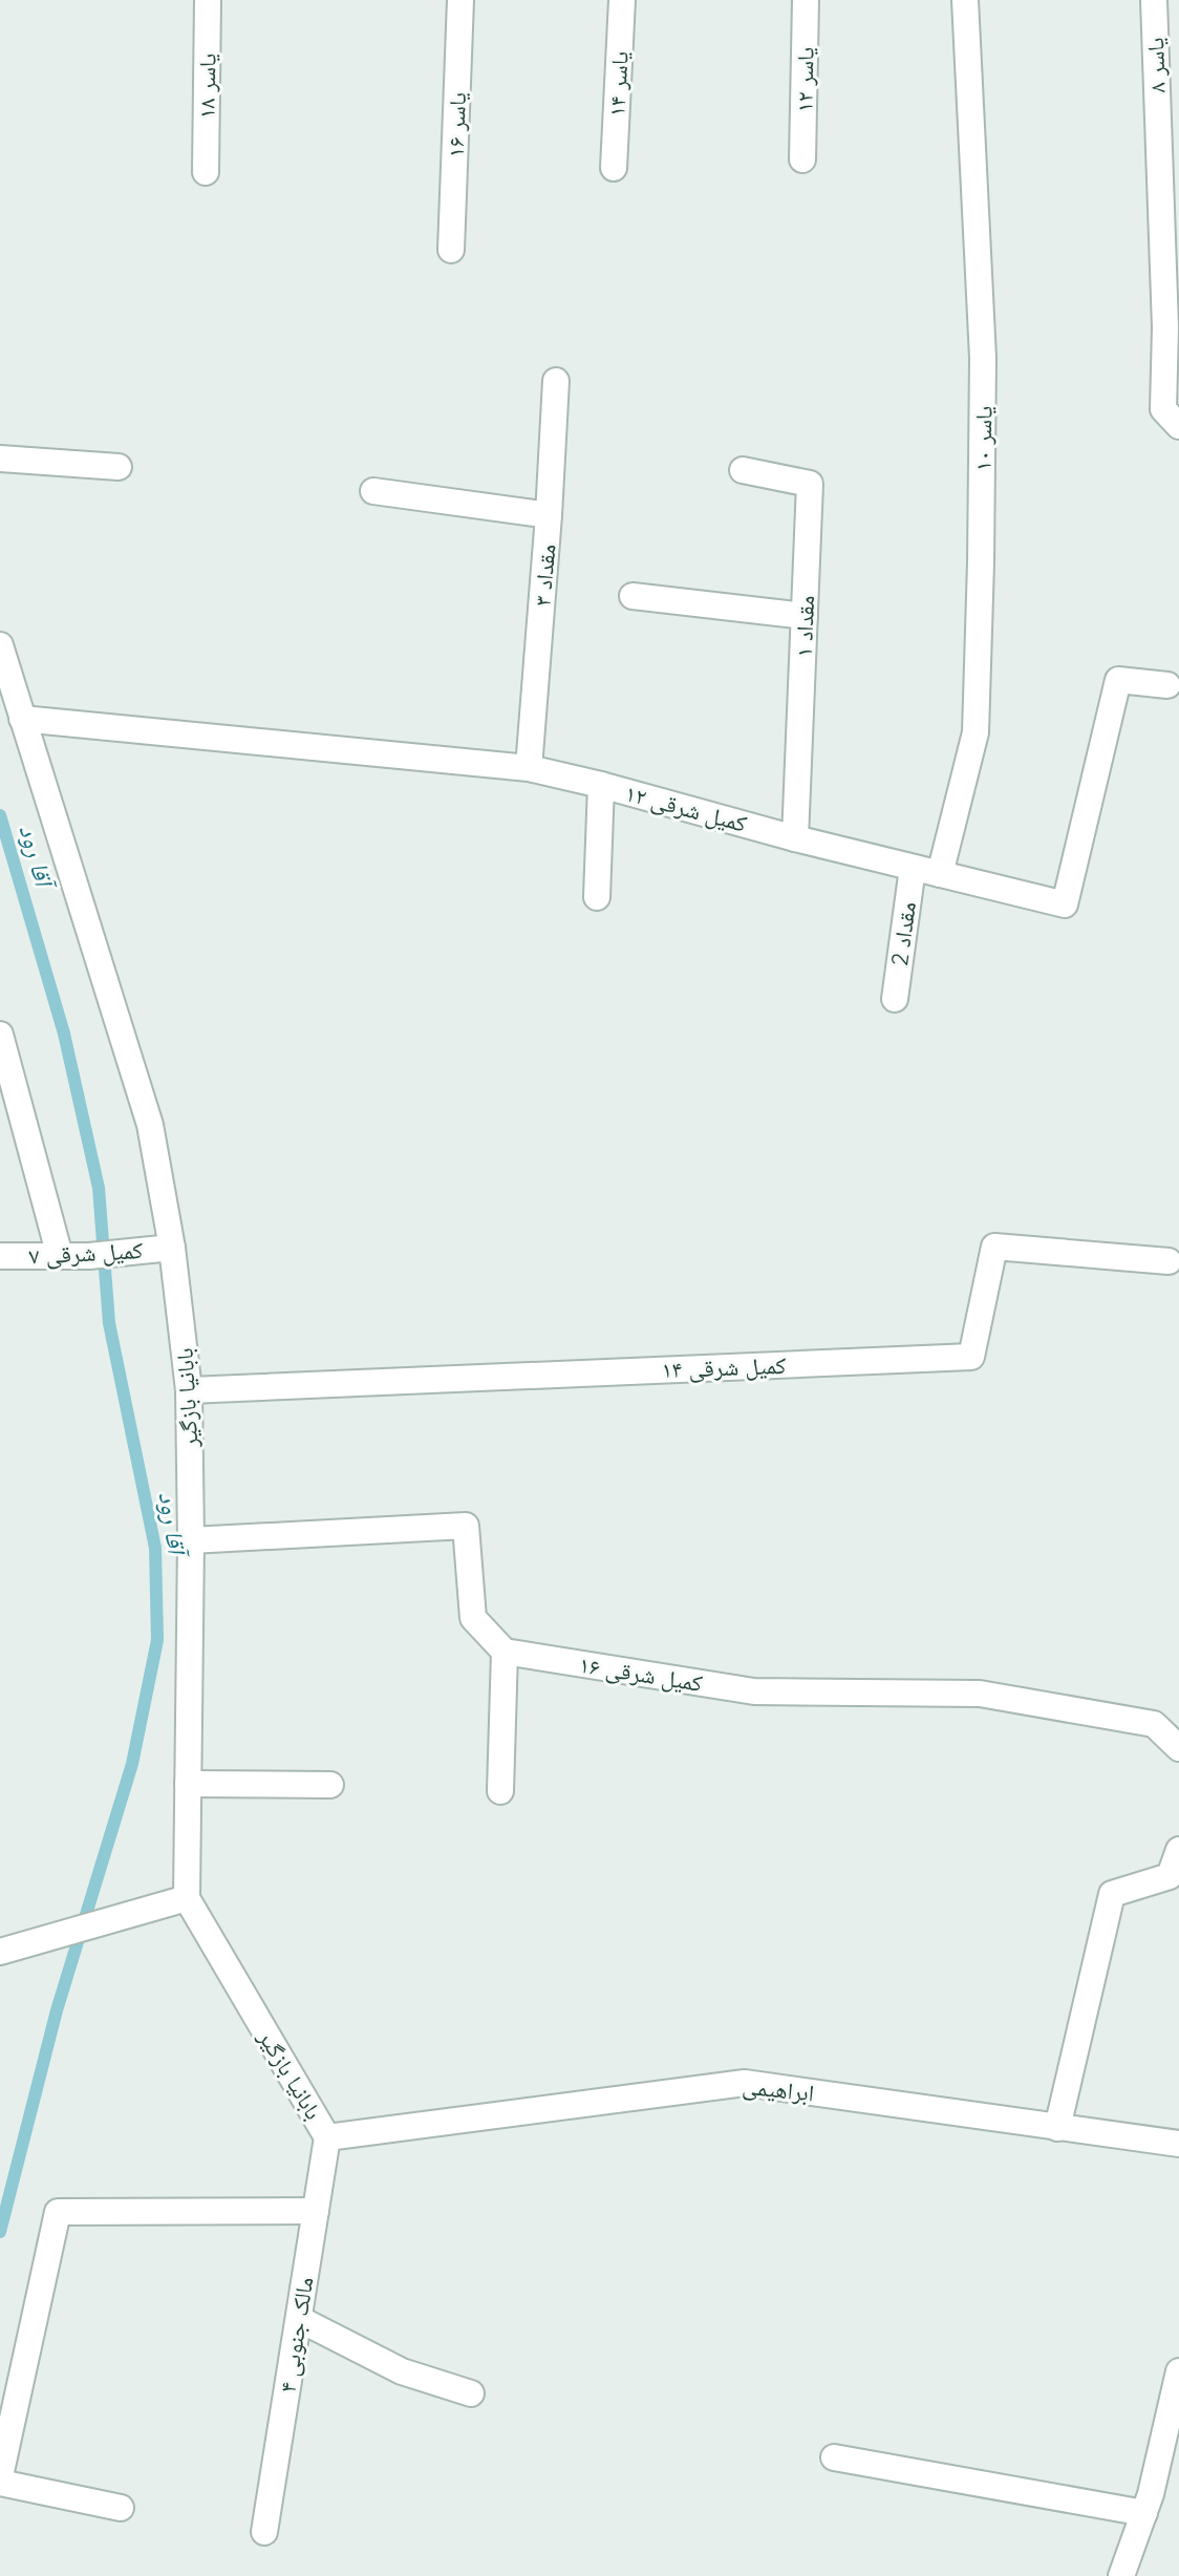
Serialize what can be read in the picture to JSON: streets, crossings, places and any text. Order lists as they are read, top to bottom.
{
  "streets": {
    "street": [
      "یاسر ۸",
      "یاسر ۱۲",
      "یاسر ۱۴",
      "یاسر ۱۸",
      "یاسر ۱۶",
      "یاسر ۱۰",
      "مقداد ۳",
      "مقداد ۱",
      "کمیل شرقی ۱۲",
      "مقداد 2",
      "کمیل شرقی ۷",
      "کمیل شرقی ۱۴",
      "بابانیا بازگیر",
      "کمیل شرقی ۱۶",
      "ابراهیمی",
      "مالک جنوبی ۴"
    ]
  },
  "crossings": [
    ["یاسر ۱۰", "کمیل شرقی ۱۲"],
    ["مقداد ۳", "کمیل شرقی ۱۲"],
    ["مقداد ۱", "کمیل شرقی ۱۲"],
    ["کمیل شرقی ۱۲", "مقداد 2"],
    ["کمیل شرقی ۱۲", "بابانیا بازگیر"],
    ["کمیل شرقی ۷", "بابانیا بازگیر"],
    ["کمیل شرقی ۱۴", "بابانیا بازگیر"],
    ["بابانیا بازگیر", "ابراهیمی"],
    ["بابانیا بازگیر", "مالک جنوبی ۴"],
    ["ابراهیمی", "مالک جنوبی ۴"]
  ],
  "water": ["آقا رود"]
}
